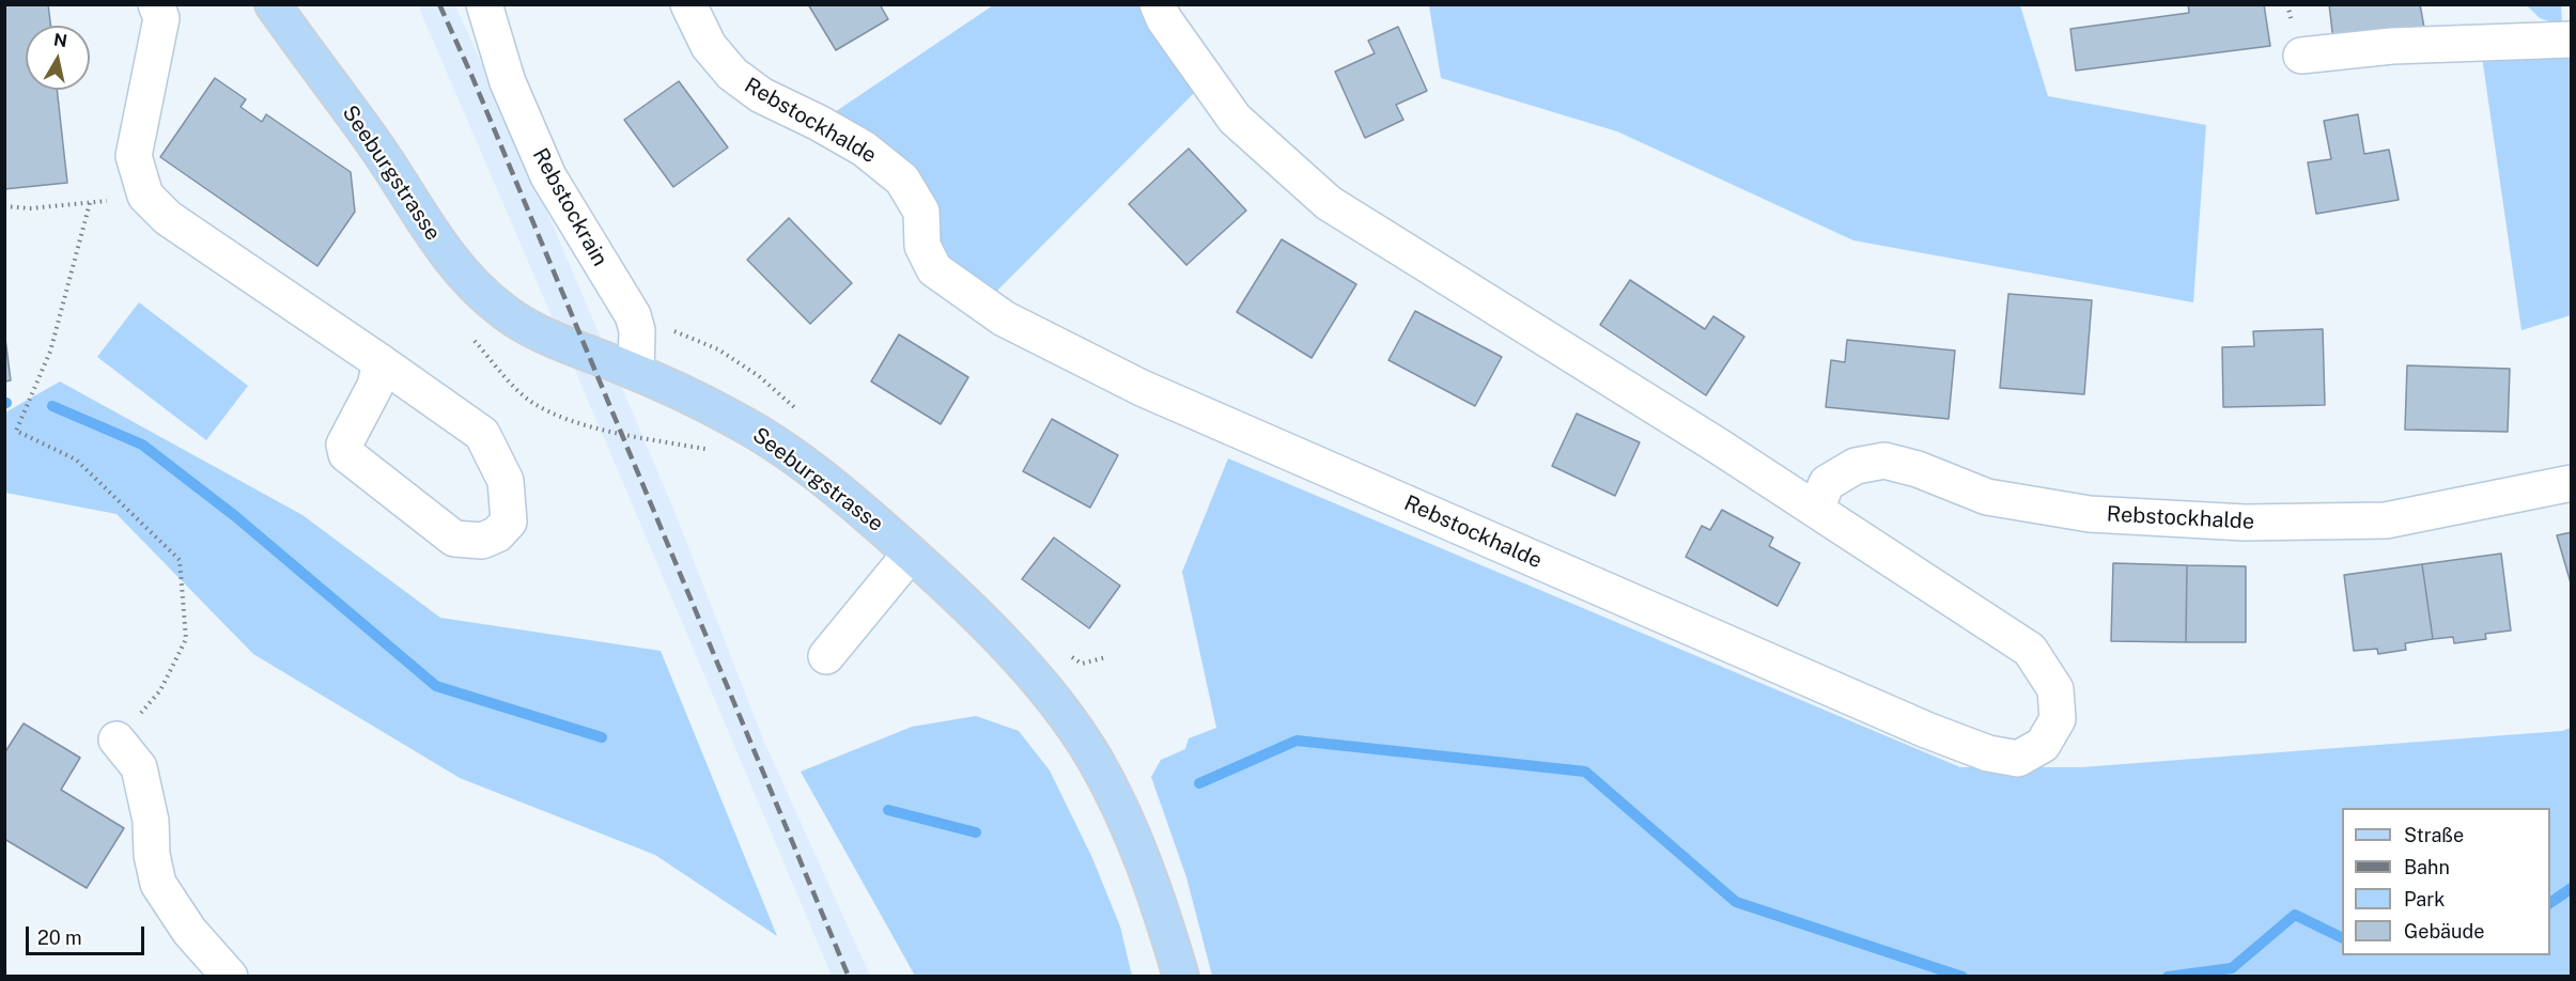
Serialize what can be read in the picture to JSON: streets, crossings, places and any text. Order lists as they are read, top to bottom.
{
  "streets": {
    "main road": ["Seeburgstrasse"],
    "street": ["Rebstockhalde", "Rebstockrain"]
  },
  "crossings": [
    ["Seeburgstrasse", "Rebstockrain"]
  ],
  "legend": [
    "Straße",
    "Bahn",
    "Park",
    "Gebäude"
  ],
  "scale_bar": "20 m",
  "north": "top"
}
